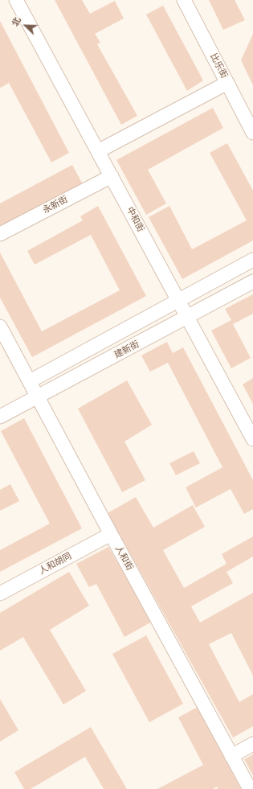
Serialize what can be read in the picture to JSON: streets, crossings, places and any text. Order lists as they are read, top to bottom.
{
  "streets": {
    "street": [
      "比乐街",
      "永新街",
      "中和街",
      "建新街",
      "人和街",
      "人和胡同"
    ]
  },
  "crossings": [
    ["永新街", "中和街"],
    ["中和街", "建新街"],
    ["建新街", "人和街"],
    ["人和街", "人和胡同"]
  ],
  "north": "top left"
}
